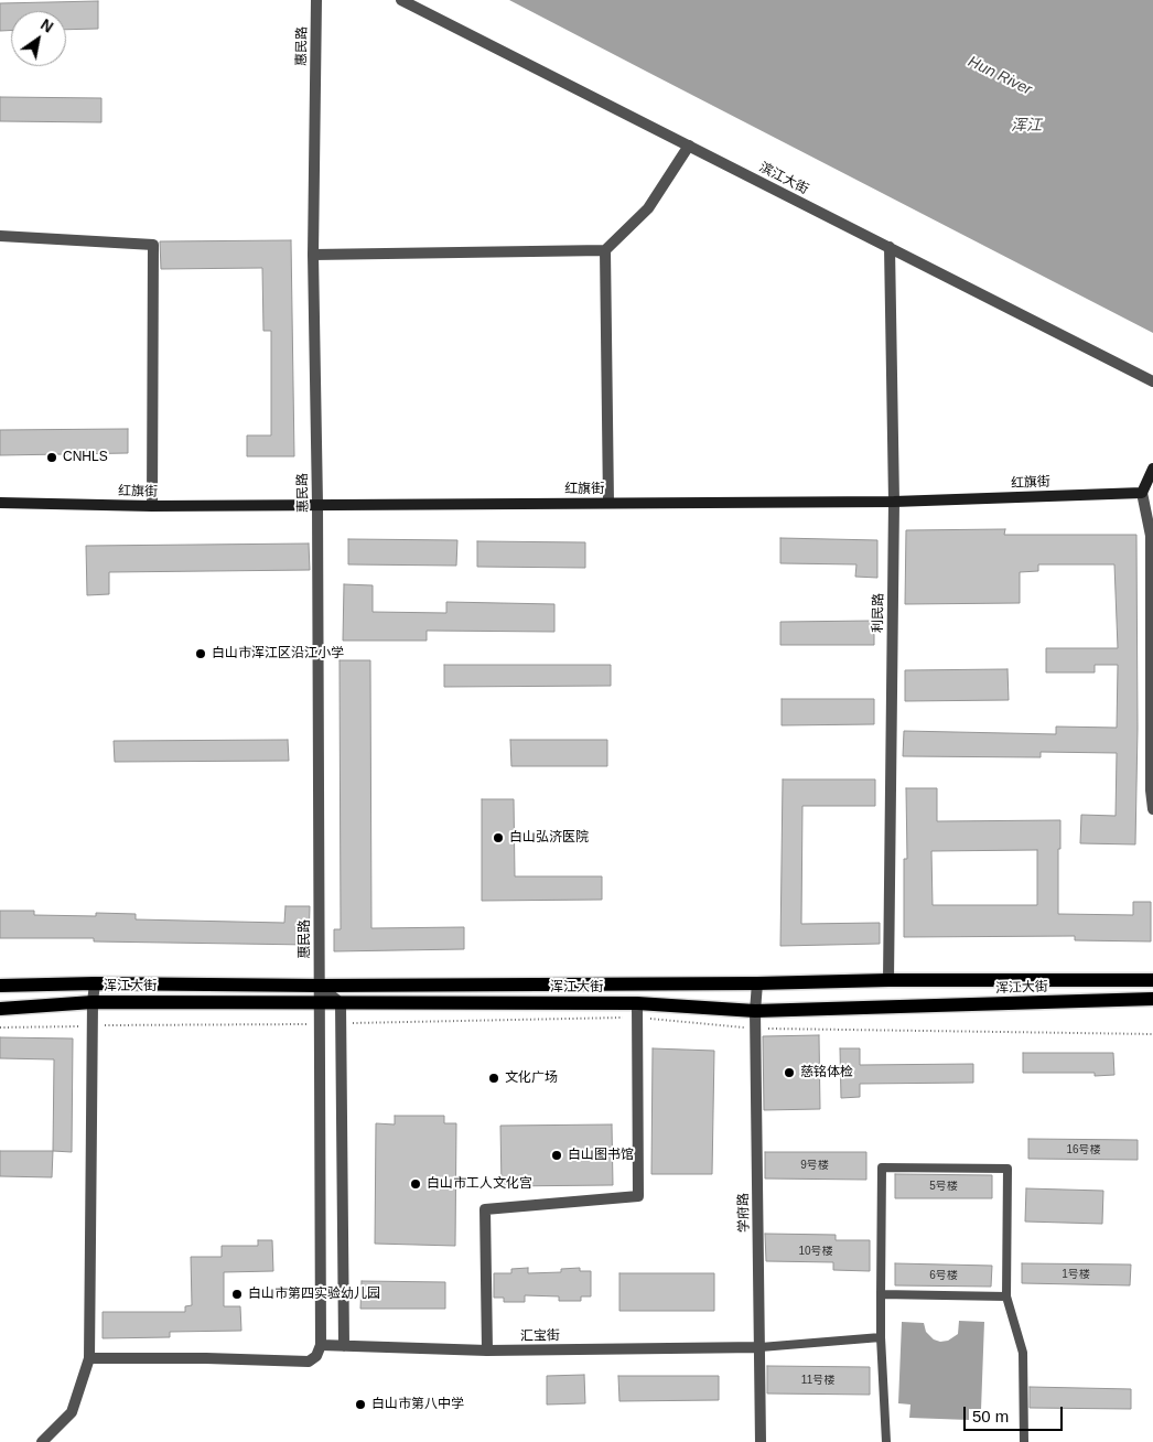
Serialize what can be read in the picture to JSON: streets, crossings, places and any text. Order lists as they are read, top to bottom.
{
  "streets": {
    "main road": ["红旗街", "浑江大街"],
    "street": [
      "惠民路",
      "滨江大街",
      "利民路",
      "学府路",
      "汇宝街"
    ]
  },
  "crossings": [
    ["惠民路", "红旗街"],
    ["惠民路", "浑江大街"],
    ["惠民路", "汇宝街"],
    ["滨江大街", "利民路"],
    ["红旗街", "利民路"],
    ["利民路", "浑江大街"],
    ["浑江大街", "学府路"],
    ["学府路", "汇宝街"]
  ],
  "water": ["Hun River", "浑江"],
  "places": [
    "CNHLS",
    "白山市浑江区沿江小学",
    "白山弘济医院",
    "慈铭体检",
    "文化广场",
    "白山图书馆",
    "白山市工人文化宫",
    "白山市第四实验幼儿园",
    "白山市第八中学"
  ],
  "house_numbers": [
    "16号楼",
    "9号楼",
    "5号楼",
    "10号楼",
    "1号楼",
    "6号楼",
    "11号楼"
  ],
  "scale_bar": "50 m",
  "north": "top right"
}
